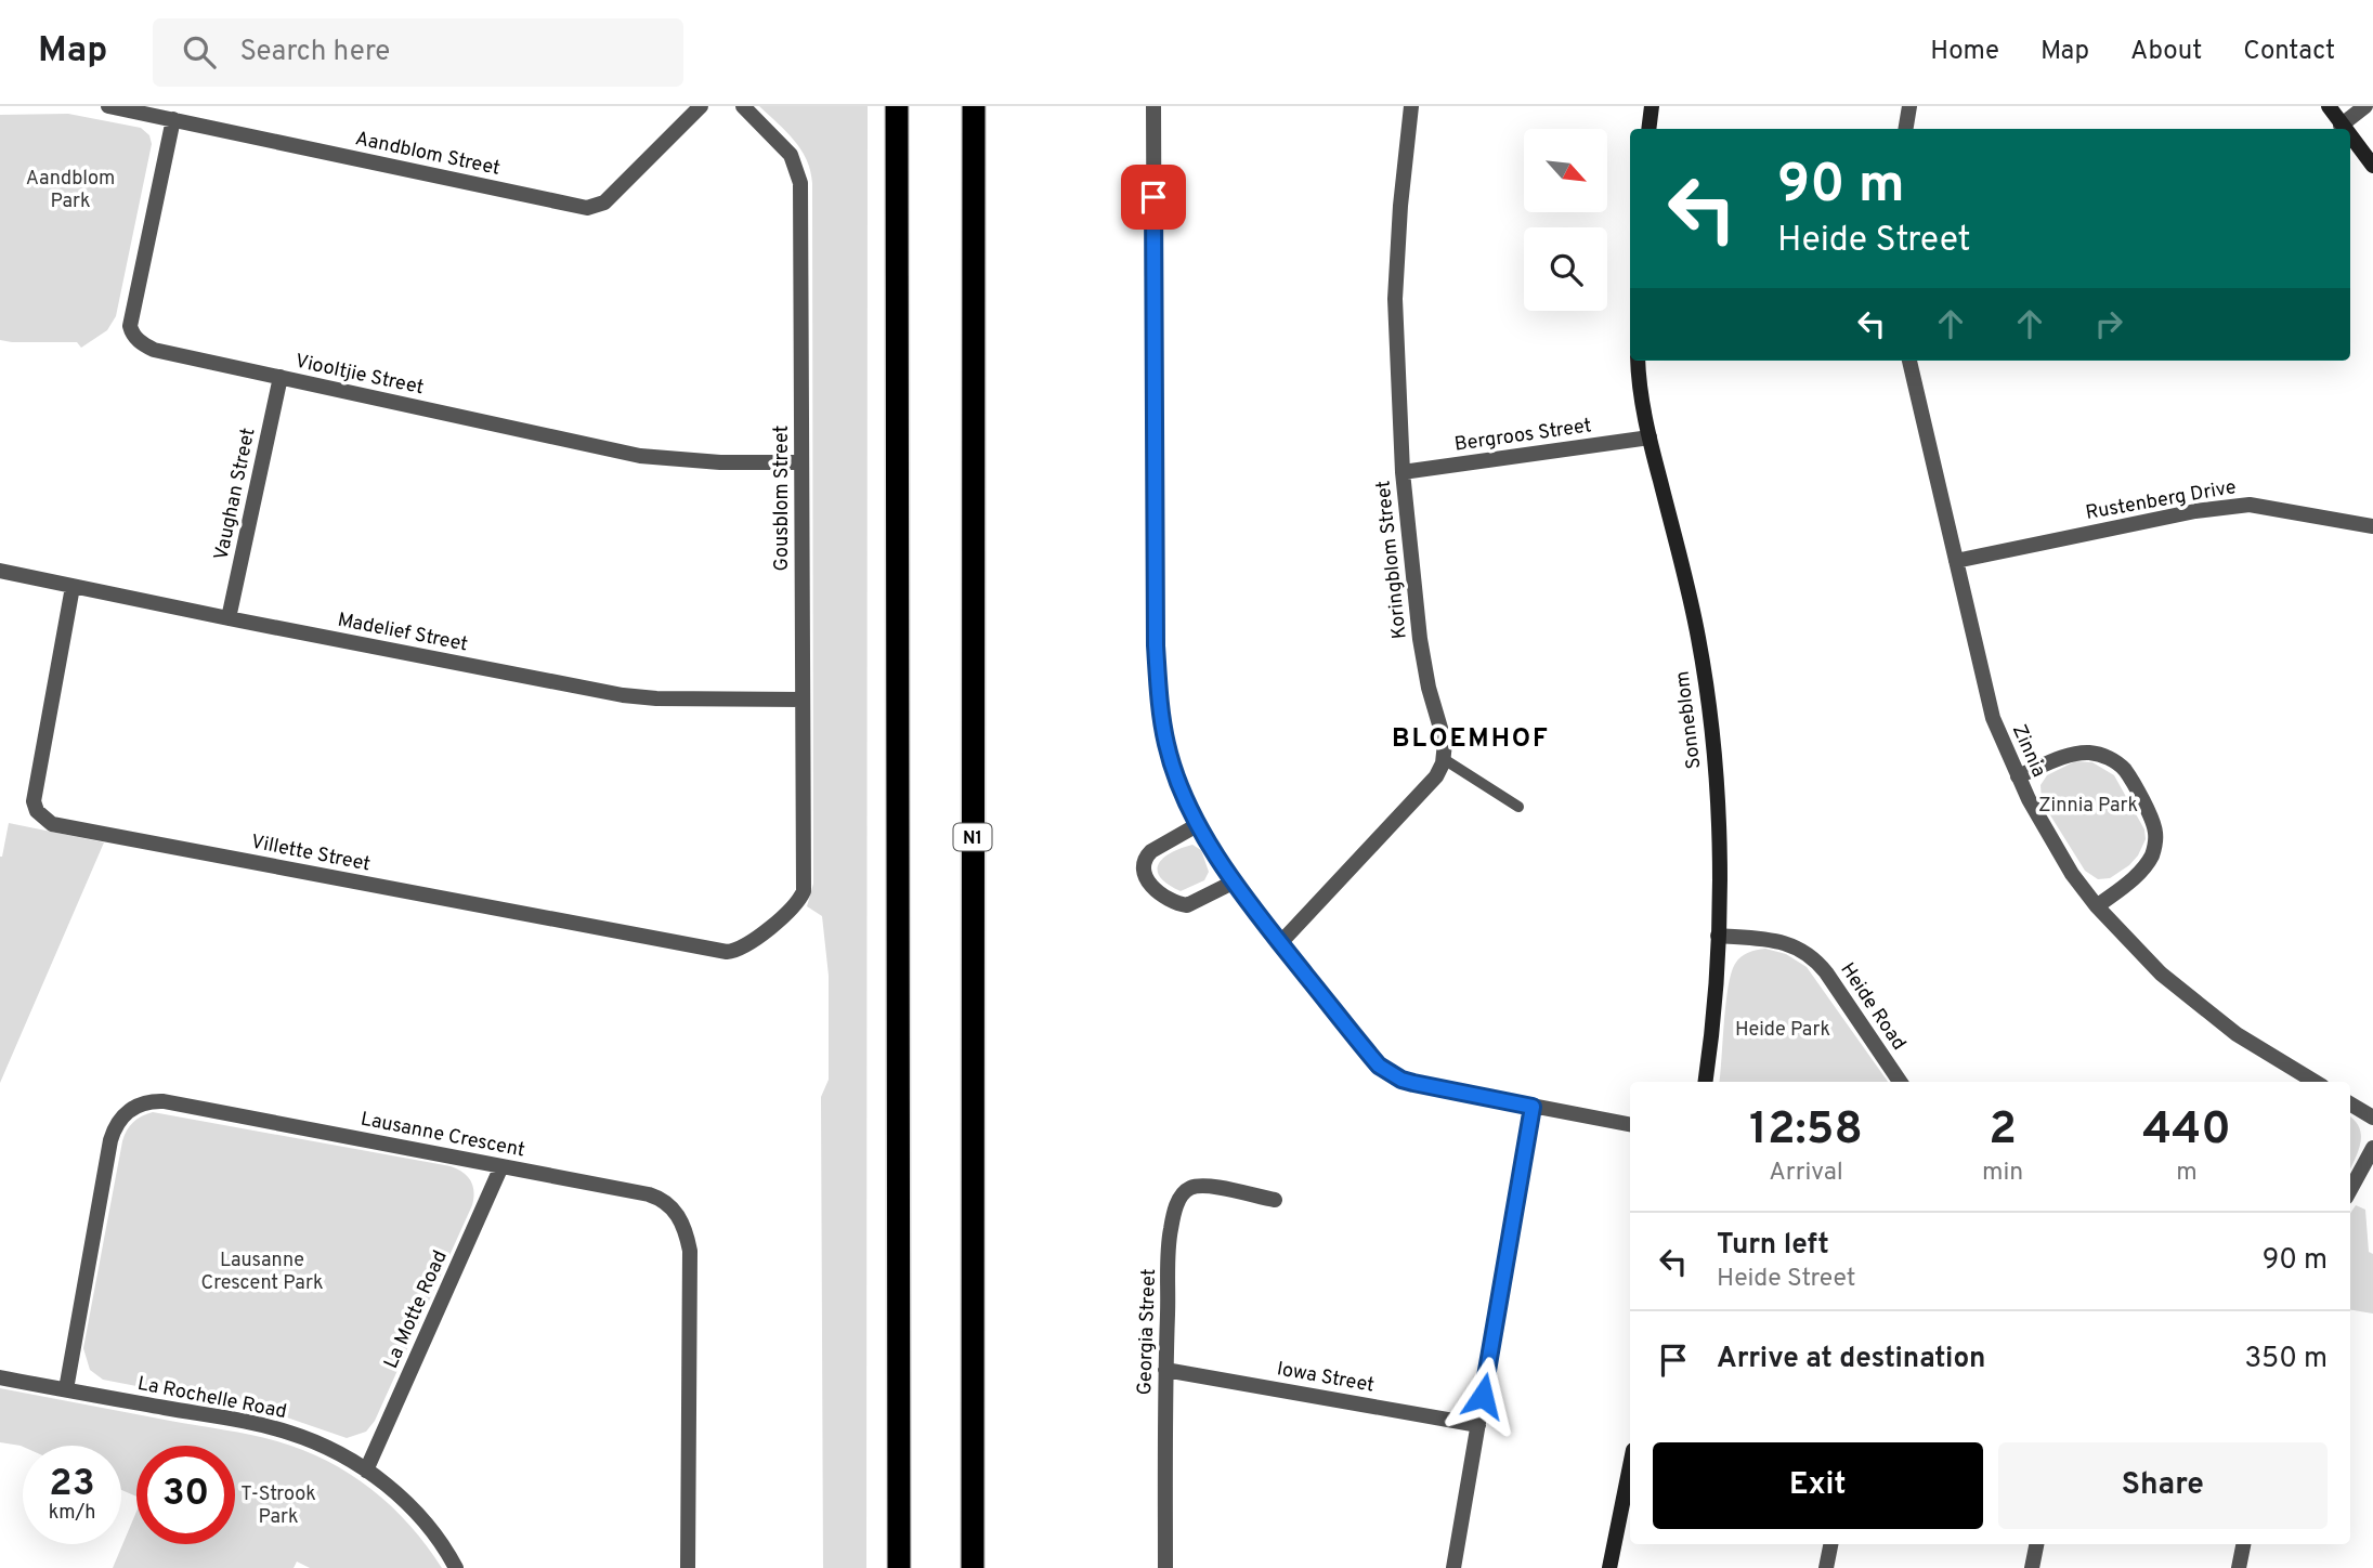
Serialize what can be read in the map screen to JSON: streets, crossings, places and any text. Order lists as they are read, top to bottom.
{
  "streets": {
    "highway": ["N1"],
    "street": [
      "Aandblom Street",
      "Viooltjie Street",
      "Bergroos Street",
      "Vaughan Street",
      "Gousblom Street",
      "Rustenberg Drive",
      "Koringblom Street",
      "Madelief Street",
      "Sonneblom",
      "Zinnia",
      "Villette Street",
      "Heide Road",
      "Lausanne Crescent",
      "La Motte Road",
      "Georgia Street",
      "Iowa Street",
      "La Rochelle Road"
    ]
  },
  "crossings": [
    ["Aandblom Street", "Viooltjie Street"],
    ["Viooltjie Street", "Vaughan Street"],
    ["Viooltjie Street", "Gousblom Street"],
    ["Bergroos Street", "Koringblom Street"],
    ["Bergroos Street", "Sonneblom"],
    ["Vaughan Street", "Madelief Street"],
    ["Gousblom Street", "Madelief Street"],
    ["Gousblom Street", "Villette Street"],
    ["Rustenberg Drive", "Zinnia"],
    ["Madelief Street", "Villette Street"],
    ["Sonneblom", "Heide Road"],
    ["Lausanne Crescent", "La Motte Road"],
    ["Lausanne Crescent", "La Rochelle Road"],
    ["La Motte Road", "La Rochelle Road"],
    ["Georgia Street", "Iowa Street"]
  ],
  "districts": ["BLOEMHOF"],
  "parks": [
    "Aandblom Park",
    "Zinnia Park",
    "Heide Park",
    "Lausanne Crescent Park",
    "T-Strook Park"
  ],
  "north": "bottom right",
  "page": {
    "header": "Map",
    "search": "Search here",
    "nav": [
      "Home",
      "Map",
      "About",
      "Contact"
    ],
    "turn": ["90 m", "Heide Street"],
    "eta": [
      "12:58",
      "Arrival",
      "2",
      "min",
      "440",
      "m"
    ],
    "list": [
      {
        "name": "Turn left",
        "note": "Heide Street",
        "value": "90 m"
      },
      {
        "name": "Arrive at destination",
        "value": "350 m"
      }
    ],
    "buttons": ["Exit", "Share"],
    "speed": "23 km/h",
    "limit": "30"
  }
}
